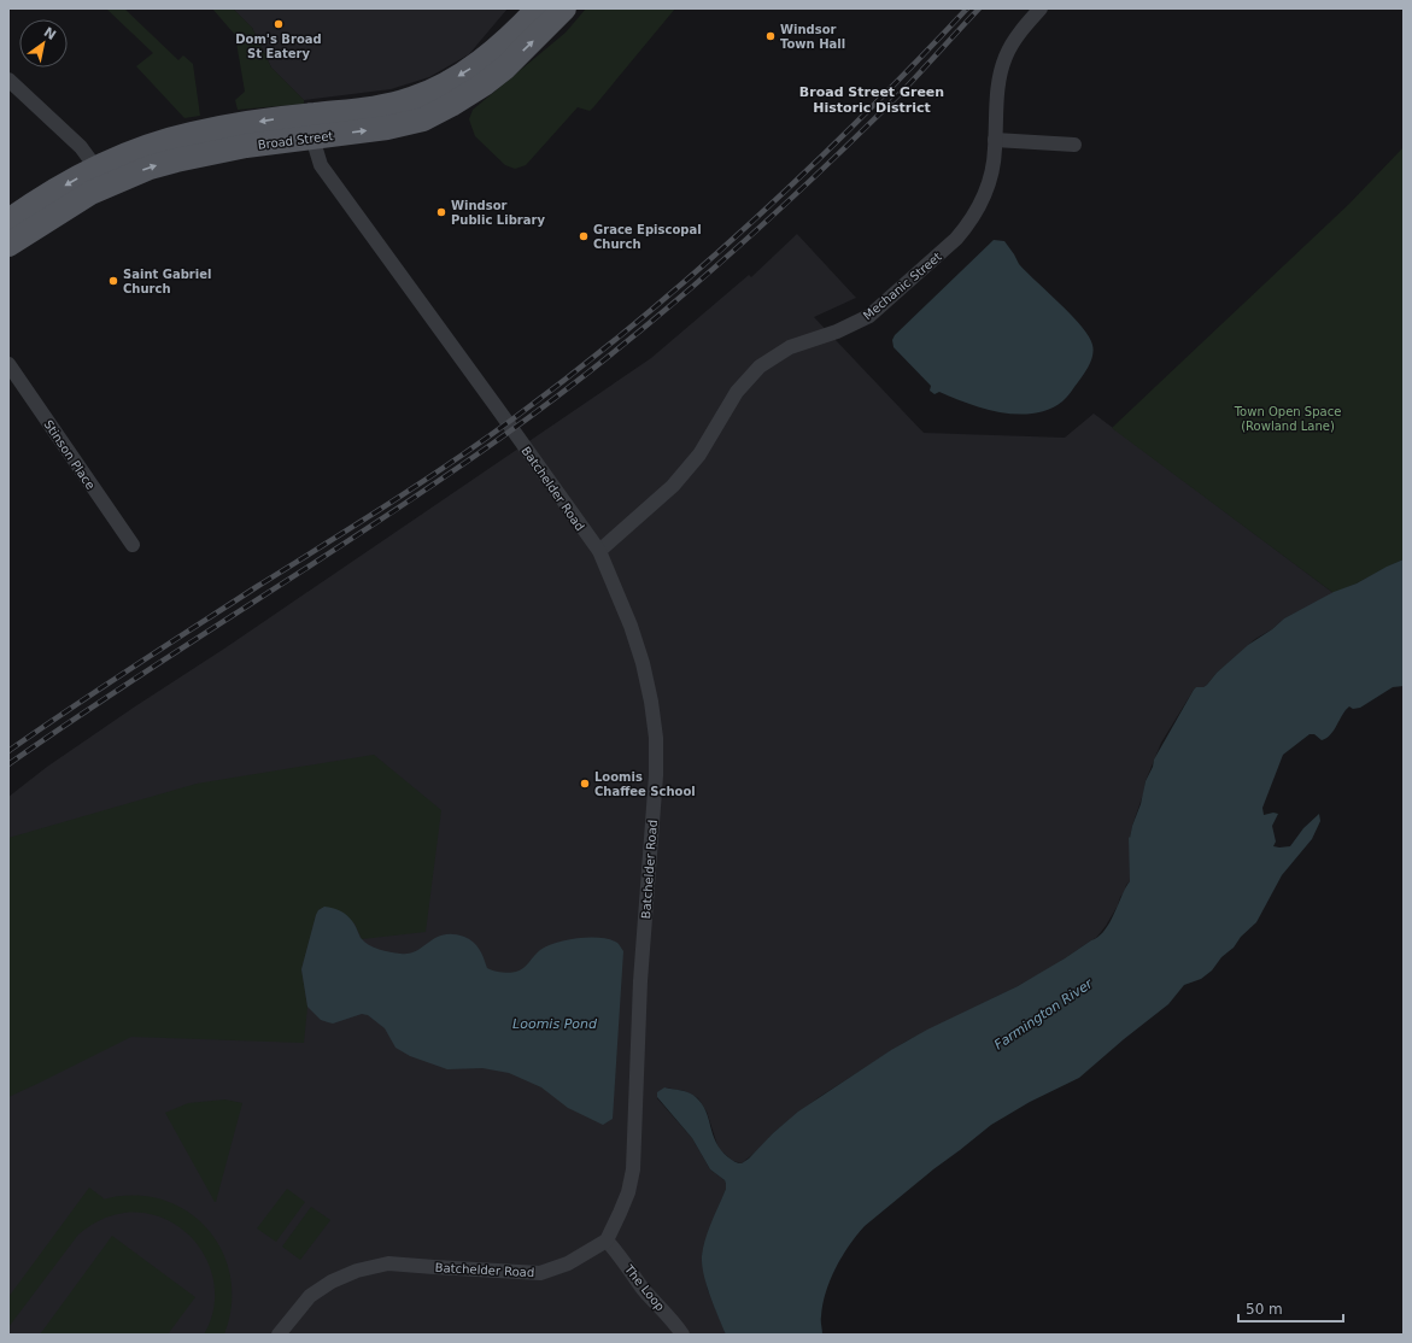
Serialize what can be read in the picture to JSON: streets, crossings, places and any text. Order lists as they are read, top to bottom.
{
  "streets": {
    "main road": ["Broad Street"],
    "street": [
      "Mechanic Street",
      "Stinson Place",
      "Batchelder Road",
      "The Loop"
    ]
  },
  "crossings": [
    ["Broad Street", "Batchelder Road"],
    ["Mechanic Street", "Batchelder Road"],
    ["Batchelder Road", "The Loop"]
  ],
  "districts": ["Broad Street Green Historic District"],
  "water": ["Farmington River", "Loomis Pond"],
  "parks": ["Town Open Space (Rowland Lane)"],
  "places": [
    "Dom's Broad St Eatery",
    "Windsor Town Hall",
    "Windsor Public Library",
    "Grace Episcopal Church",
    "Saint Gabriel Church",
    "Loomis Chaffee School"
  ],
  "scale_bar": "50 m",
  "north": "top right"
}
